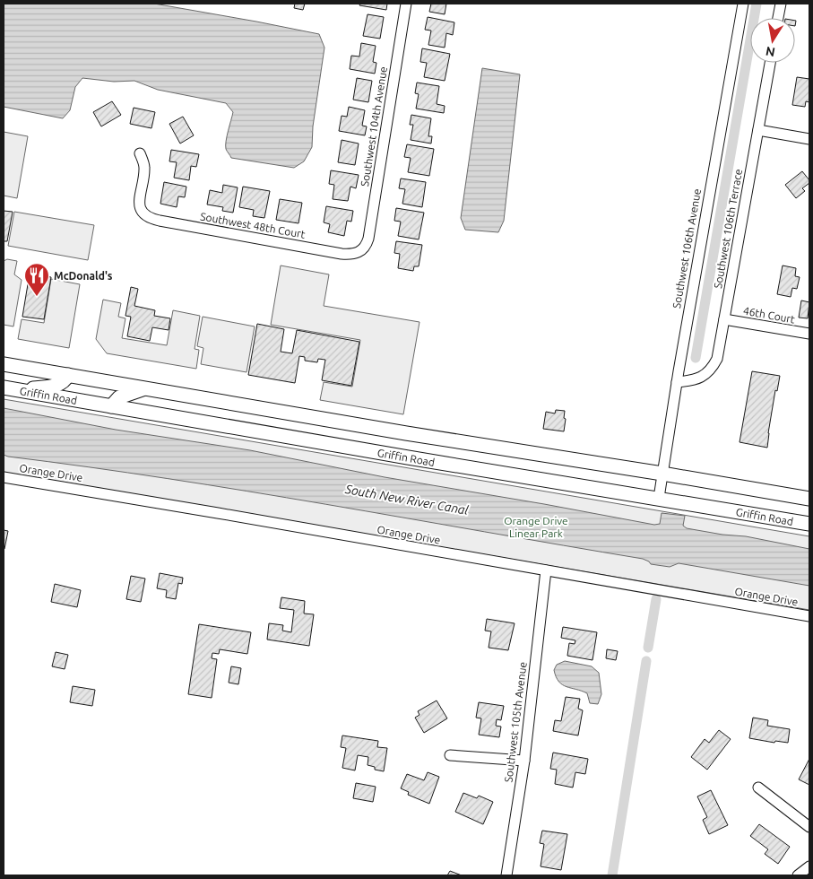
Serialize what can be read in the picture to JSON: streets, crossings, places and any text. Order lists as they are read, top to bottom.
{
  "streets": {
    "main road": ["Griffin Road"],
    "street": [
      "Southwest 104th Avenue",
      "Southwest 48th Court",
      "Southwest 106th Terrace",
      "Southwest 106th Avenue",
      "46th Court",
      "Orange Drive",
      "Southwest 105th Avenue"
    ]
  },
  "crossings": [
    ["Southwest 104th Avenue", "Southwest 48th Court"],
    ["Southwest 106th Terrace", "Southwest 106th Avenue"],
    ["Southwest 106th Terrace", "46th Court"],
    ["Southwest 106th Avenue", "Griffin Road"],
    ["Orange Drive", "Southwest 105th Avenue"]
  ],
  "water": ["South New River Canal"],
  "parks": ["Orange Drive Linear Park"],
  "places": {
    "restaurant": ["McDonald's"]
  },
  "north": "bottom"
}
